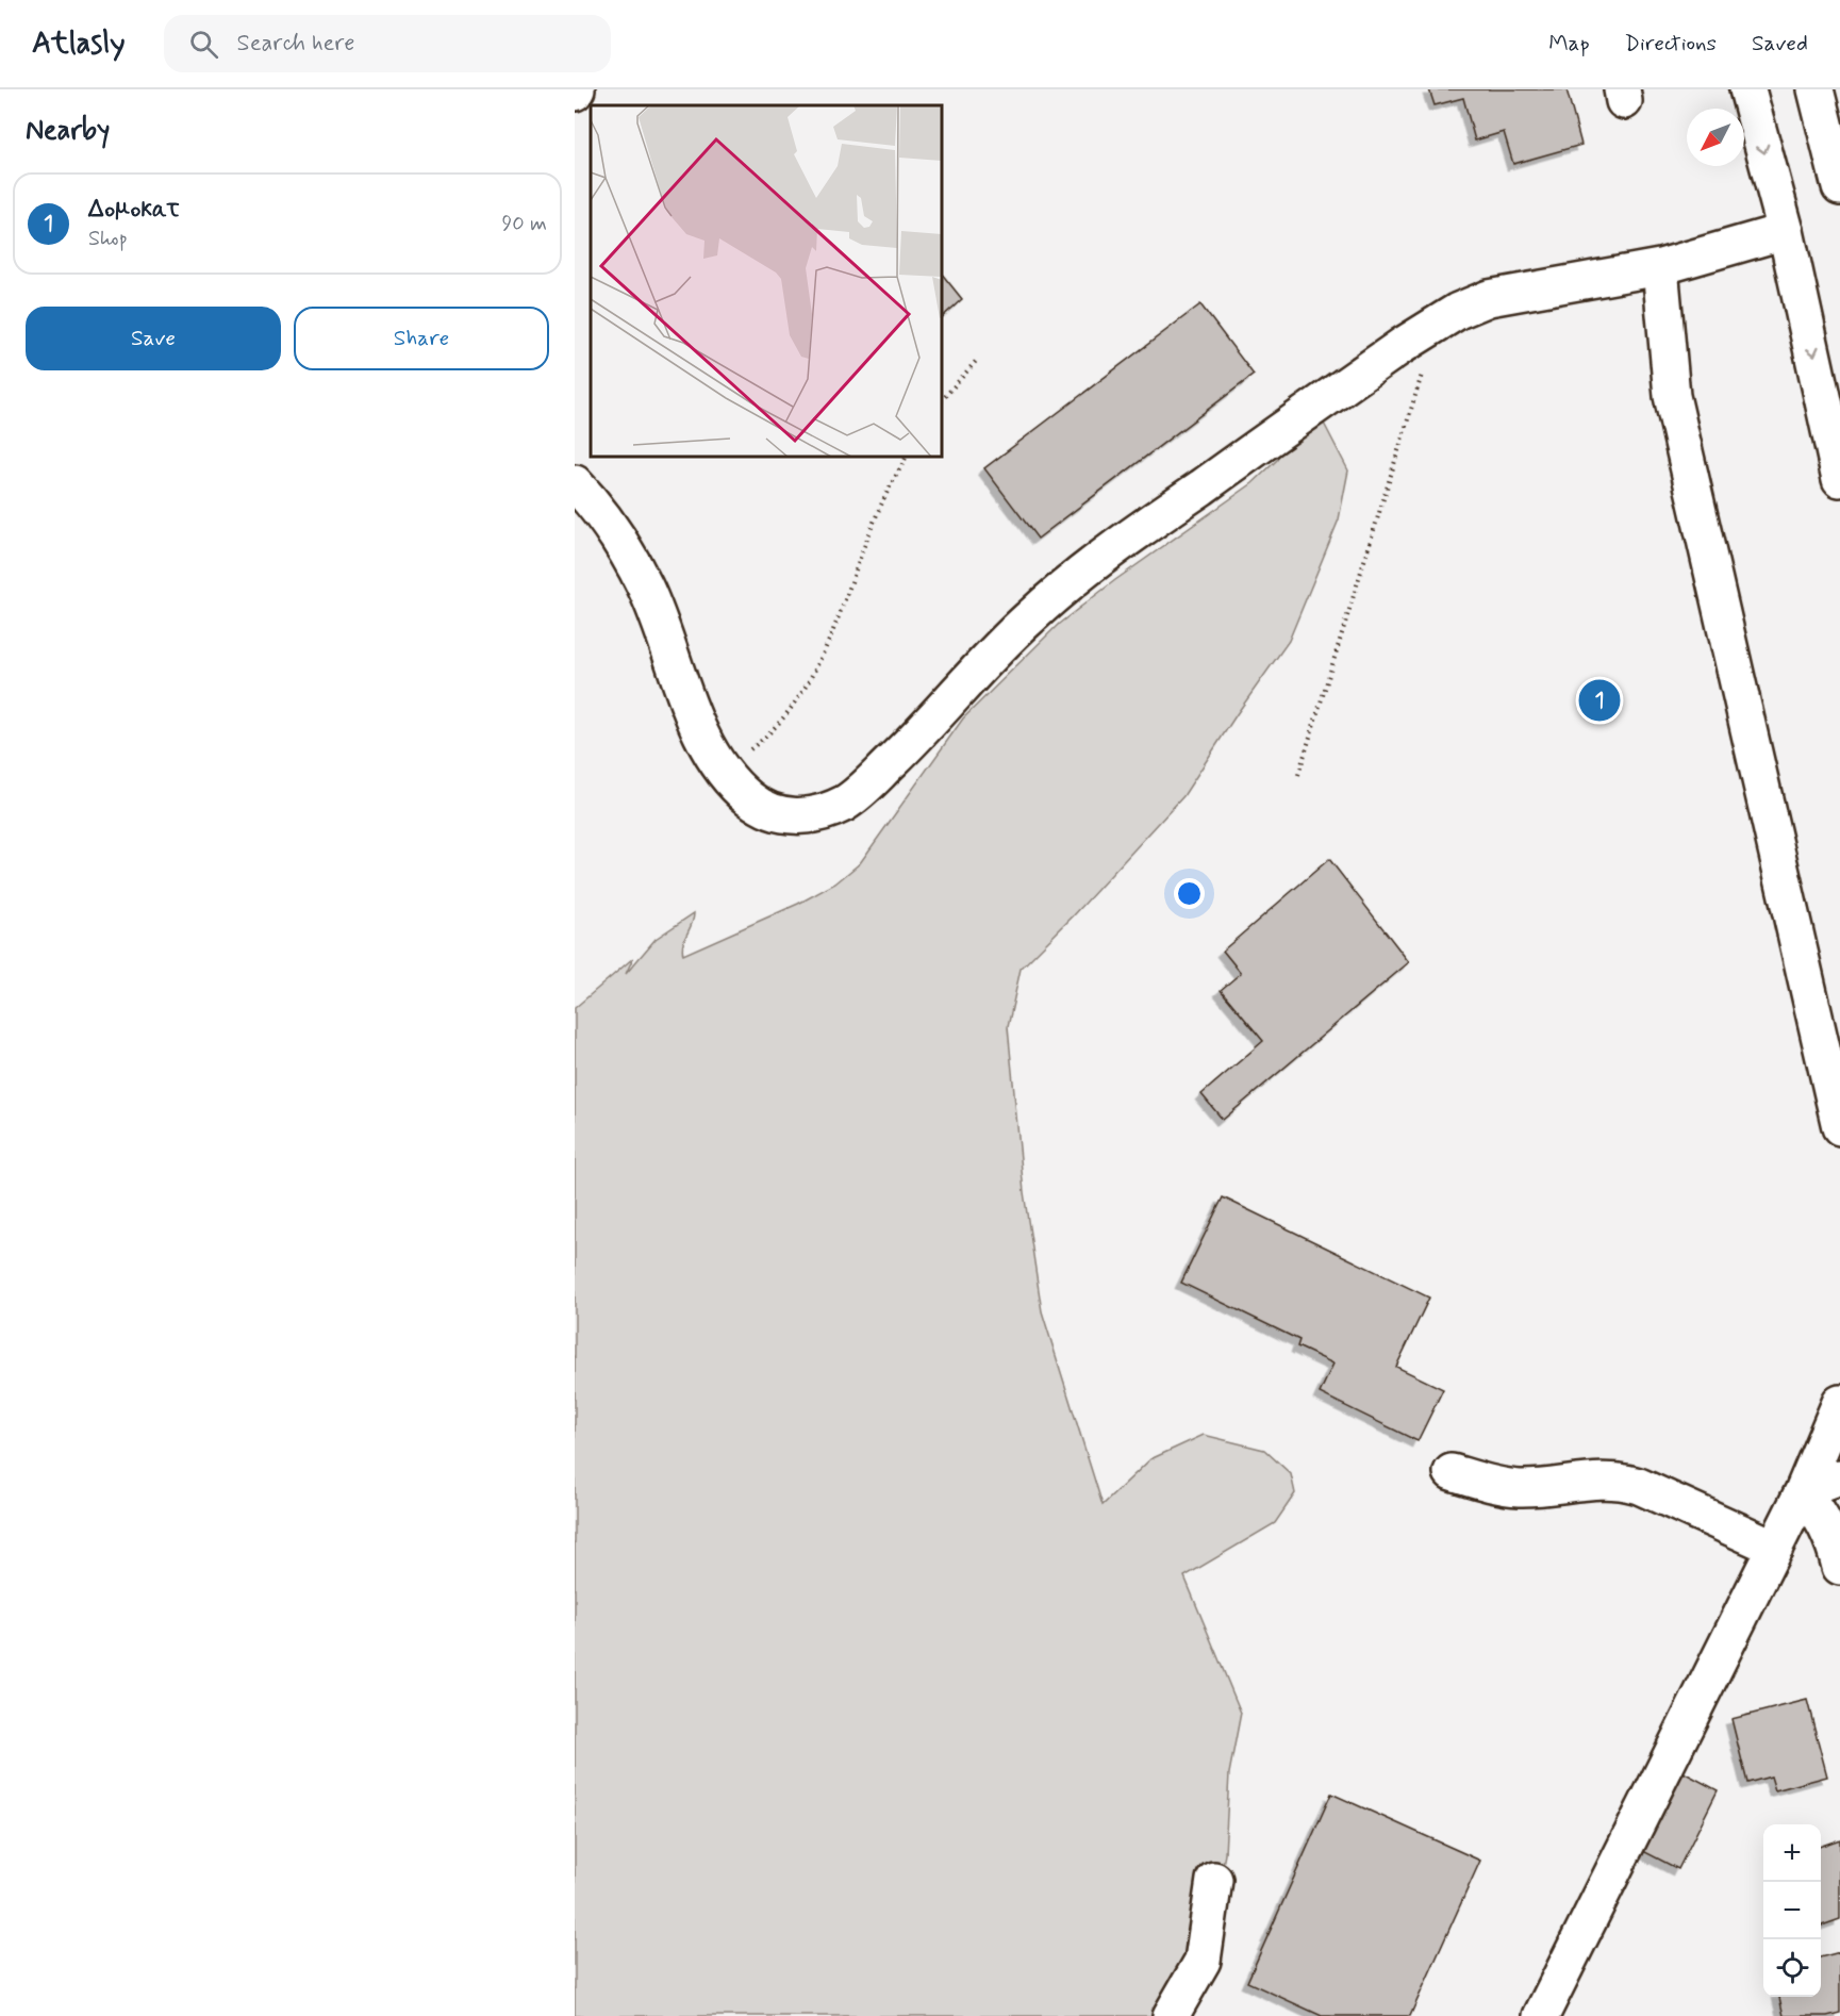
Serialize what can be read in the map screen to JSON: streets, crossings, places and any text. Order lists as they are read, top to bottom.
{
  "north": "bottom left",
  "page": {
    "header": "Atlasly",
    "search": "Search here",
    "nav": ["Map", "Directions", "Saved"],
    "heading": "Nearby",
    "list": [
      {
        "mark": "1",
        "name": "Δομοκατ",
        "note": "Shop",
        "value": "90 m"
      }
    ],
    "buttons": ["Save", "Share"],
    "pins": "1",
    "map_buttons": ["+", "−"]
  }
}
